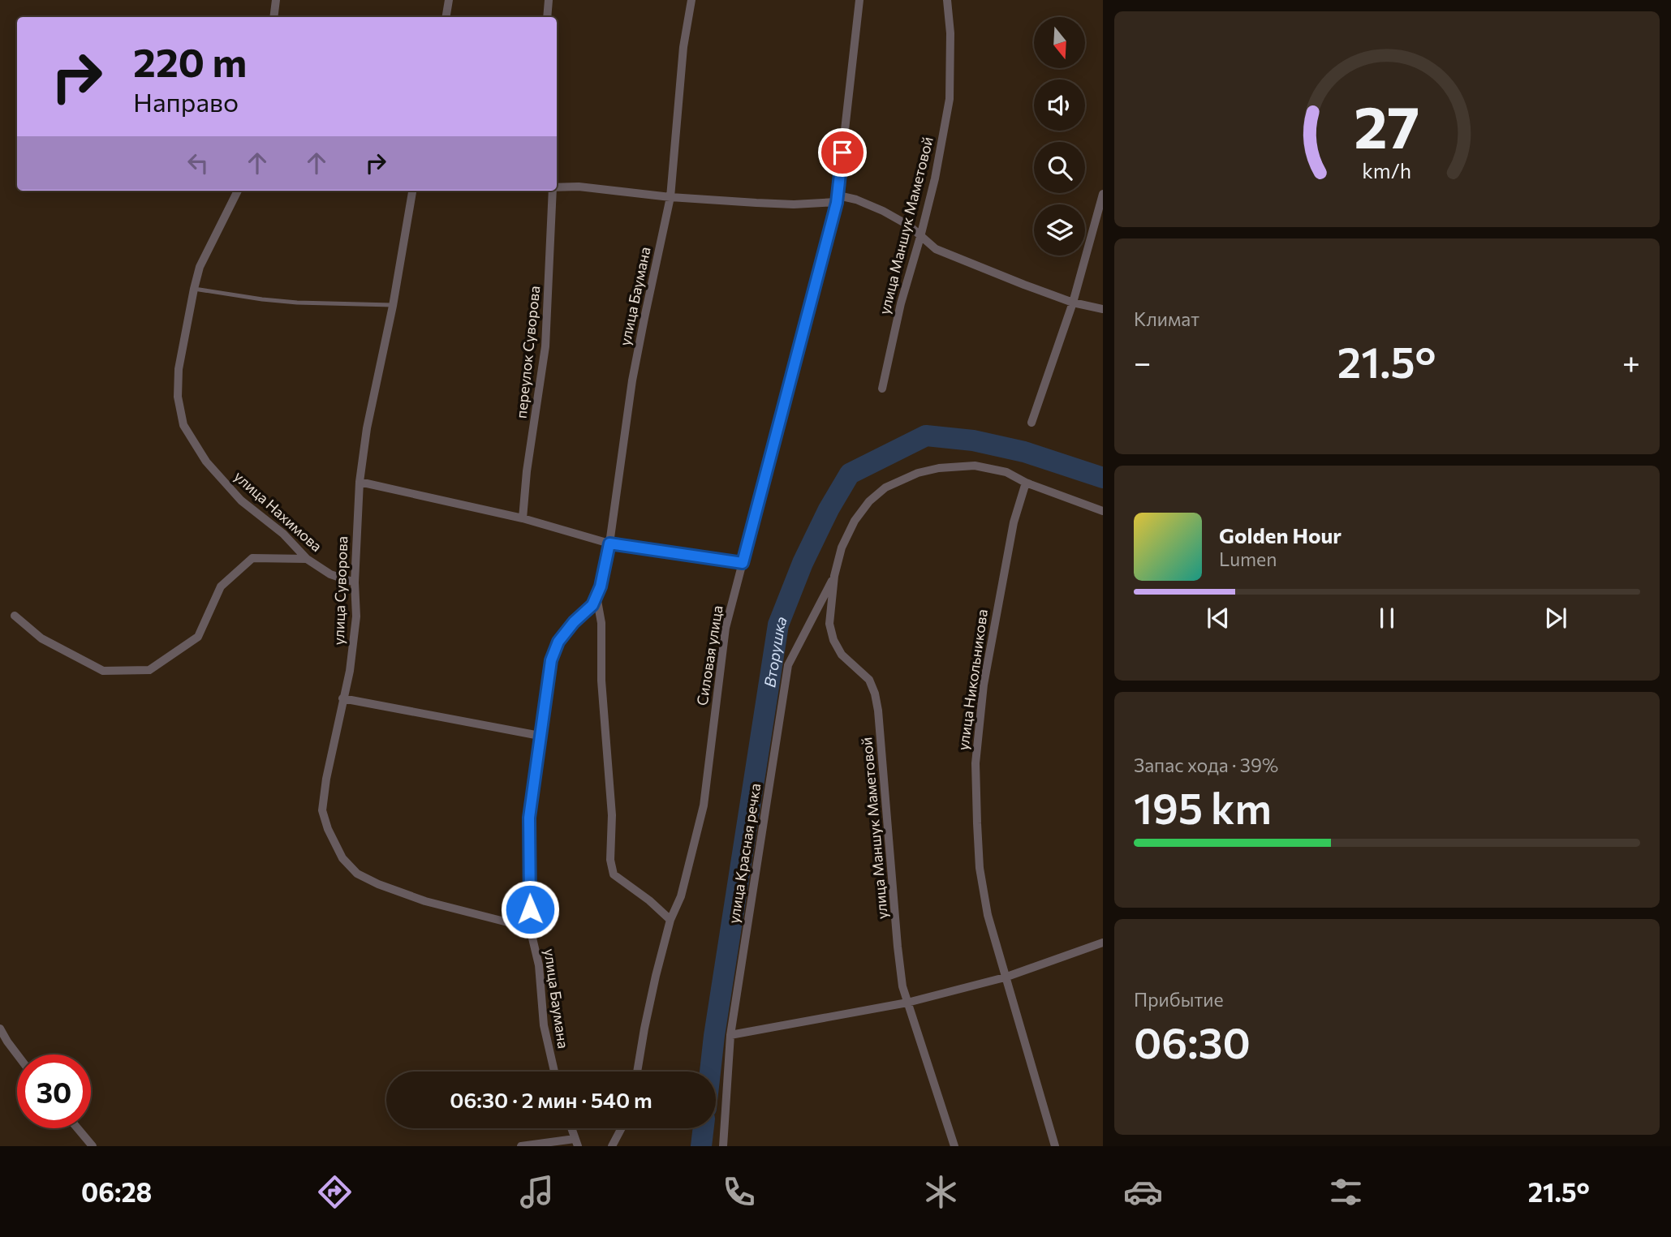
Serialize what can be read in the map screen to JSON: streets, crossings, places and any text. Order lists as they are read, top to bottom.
{
  "streets": {
    "street": [
      "улица Маншук Маметовой",
      "улица Баумана",
      "переулок Суворова",
      "улица Нахимова",
      "улица Суворова",
      "Силовая улица",
      "улица Никольникова",
      "улица Красная речка"
    ]
  },
  "crossings": [
    ["улица Маншук Маметовой", "улица Никольникова"],
    ["улица Маншук Маметовой", "улица Красная речка"],
    ["улица Баумана", "улица Суворова"],
    ["улица Баумана", "Силовая улица"],
    ["улица Нахимова", "улица Суворова"]
  ],
  "water": ["Вторушка"],
  "north": "bottom",
  "page": {
    "turn": ["220 m", "Направо"],
    "tile": [
      "Климат",
      ["Запас хода · 39%", "195 km"],
      ["Прибытие", "06:30"]
    ],
    "heat": ["−", "21.5°", "+"],
    "song": ["Golden Hour", "Lumen"],
    "limit": "30",
    "trip": "06:30 · 2 мин · 540 m",
    "tabs": ["06:28", "21.5°"],
    "gauge": ["27", "km/h"]
  }
}
